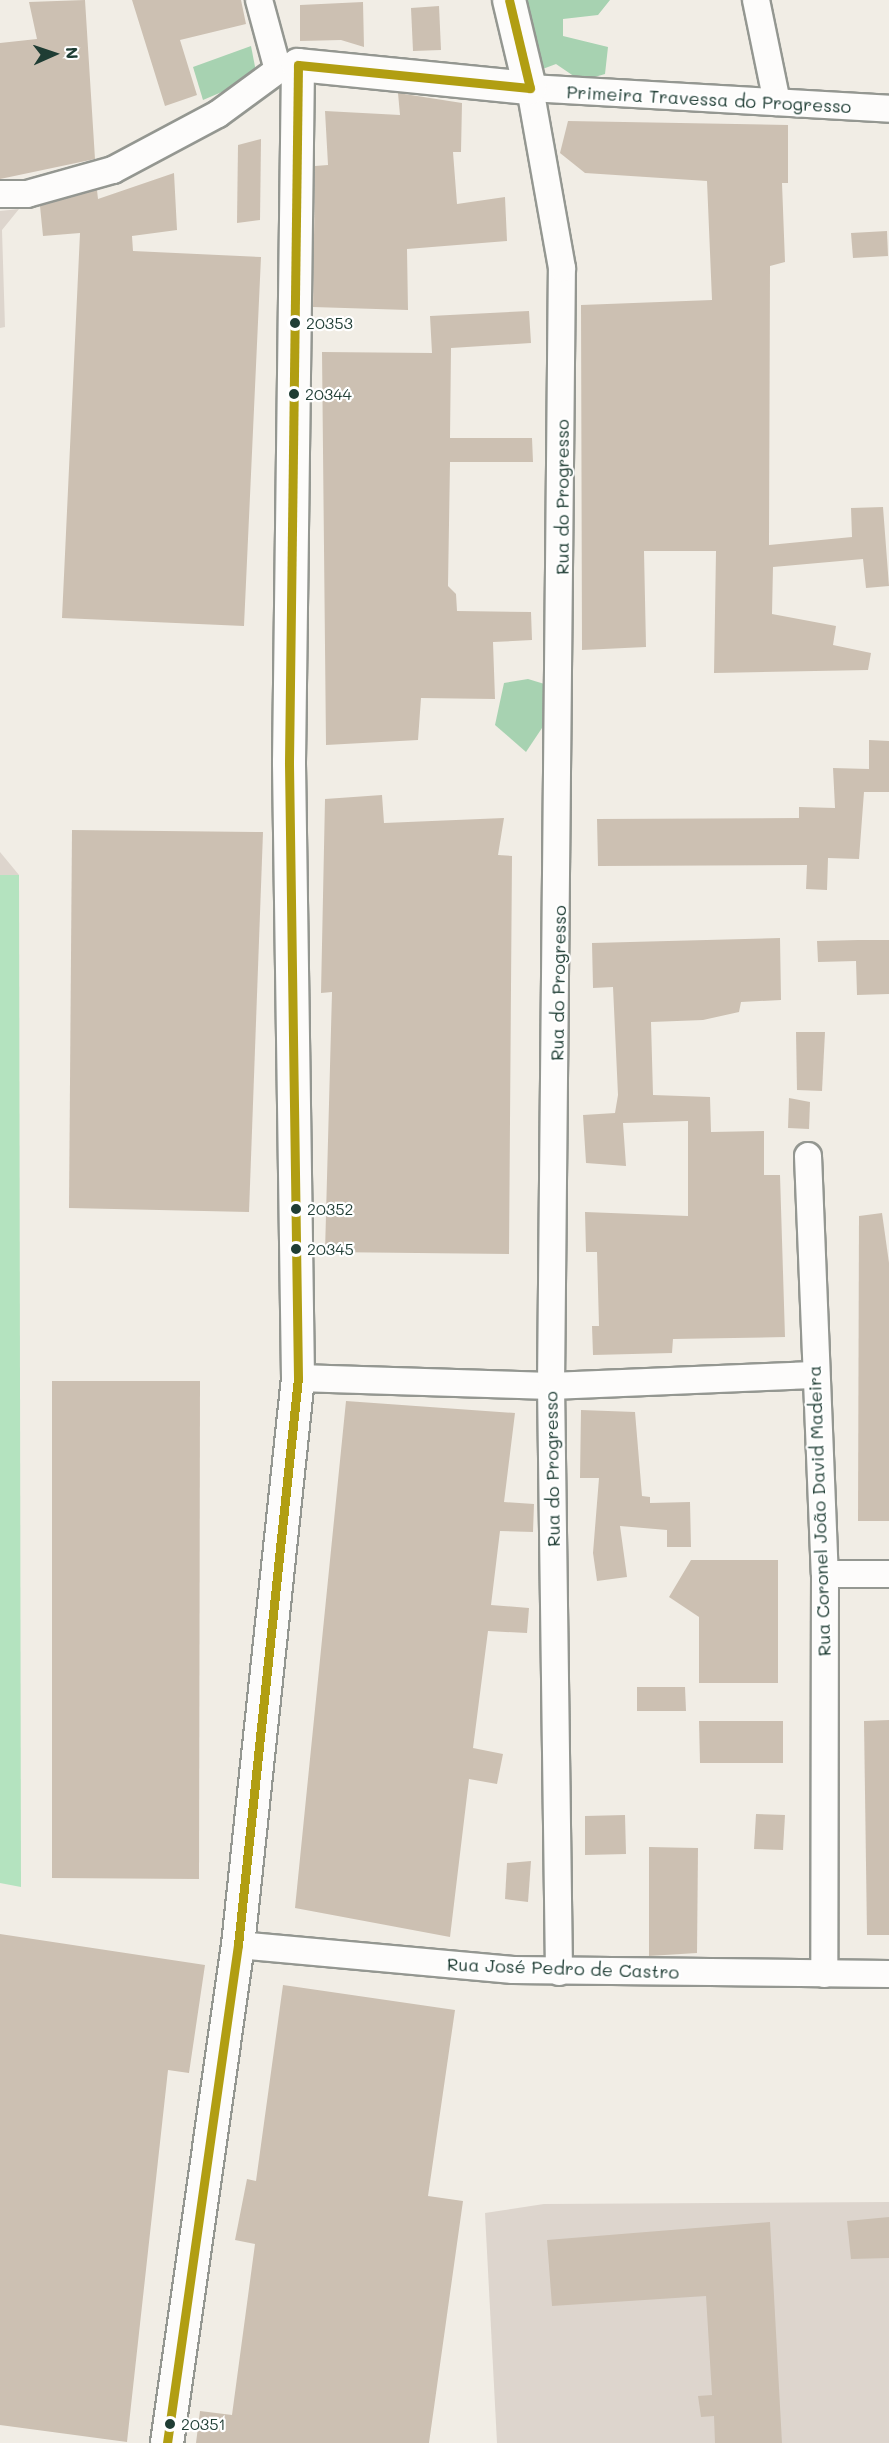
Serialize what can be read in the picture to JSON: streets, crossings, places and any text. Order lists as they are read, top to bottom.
{
  "streets": {
    "street": [
      "Primeira Travessa do Progresso",
      "Rua do Progresso",
      "Rua Coronel João David Madeira",
      "Rua José Pedro de Castro"
    ]
  },
  "crossings": [
    ["Primeira Travessa do Progresso", "Rua do Progresso"],
    ["Rua do Progresso", "Rua José Pedro de Castro"],
    ["Rua Coronel João David Madeira", "Rua José Pedro de Castro"]
  ],
  "places": [
    "20353",
    "20344",
    "20352",
    "20345",
    "20351"
  ],
  "north": "right"
}
